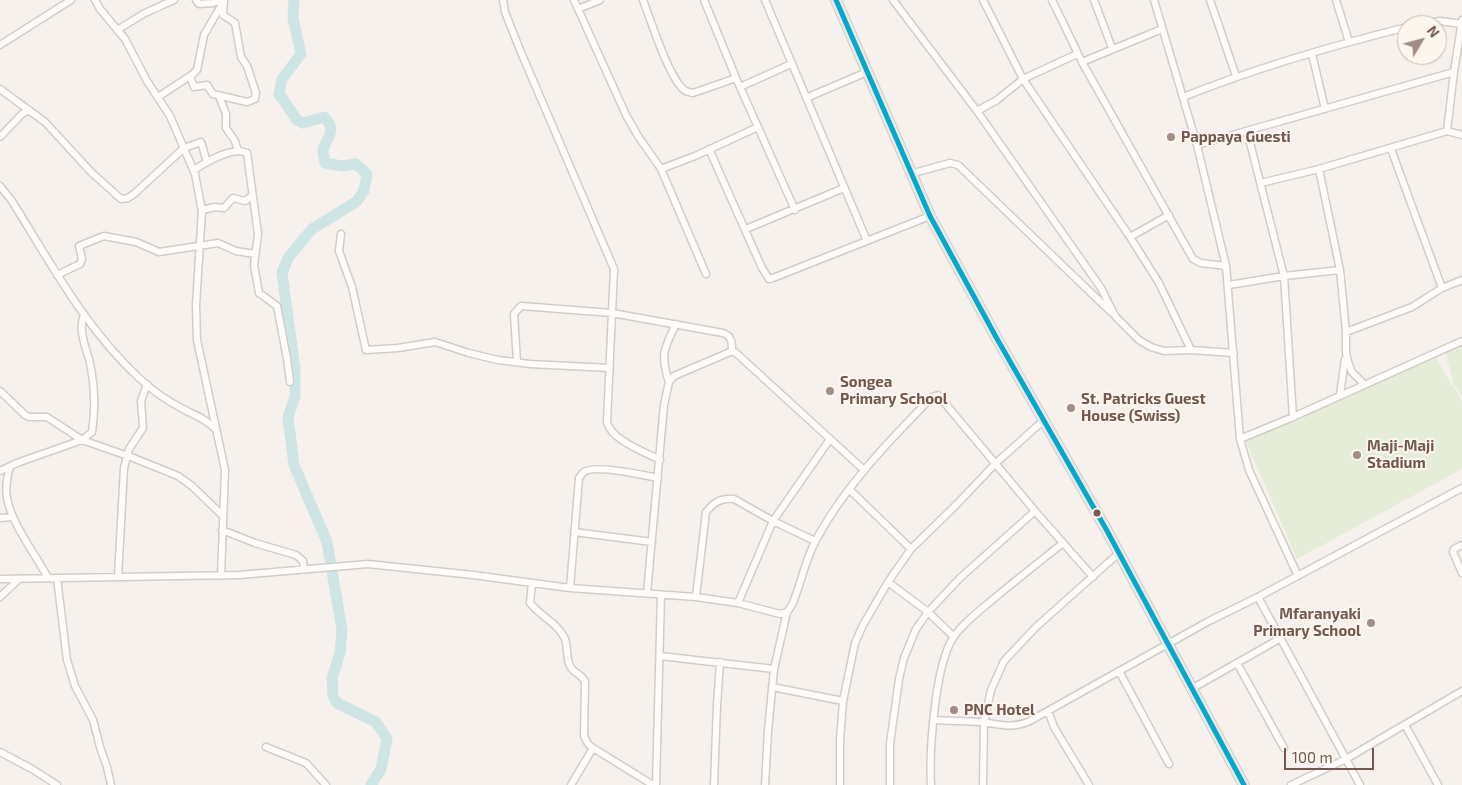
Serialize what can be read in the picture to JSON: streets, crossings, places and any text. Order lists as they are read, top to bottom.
{
  "places": [
    "Pappaya Guesti",
    "Songea Primary School",
    "St. Patricks Guest House (Swiss)",
    "Maji-Maji Stadium",
    "Mfaranyaki Primary School",
    "PNC Hotel"
  ],
  "scale_bar": "100 m",
  "north": "top right"
}
